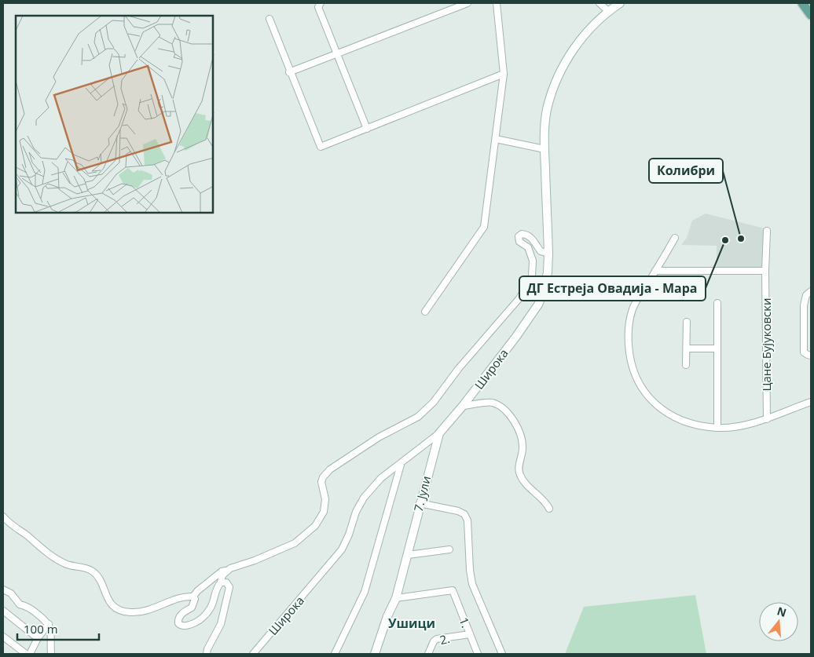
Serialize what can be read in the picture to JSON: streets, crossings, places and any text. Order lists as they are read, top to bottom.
{
  "streets": {
    "street": [
      "Цане Бујуковски",
      "Широка",
      "7. Јули",
      "1.",
      "2."
    ]
  },
  "crossings": [
    ["Широка", "7. Јули"],
    ["7. Јули", "1."],
    ["1.", "2."]
  ],
  "districts": ["Ушици"],
  "places": ["Колибри", "ДГ Естреја Овадија - Мара"],
  "scale_bar": "100 m",
  "north": "top"
}
